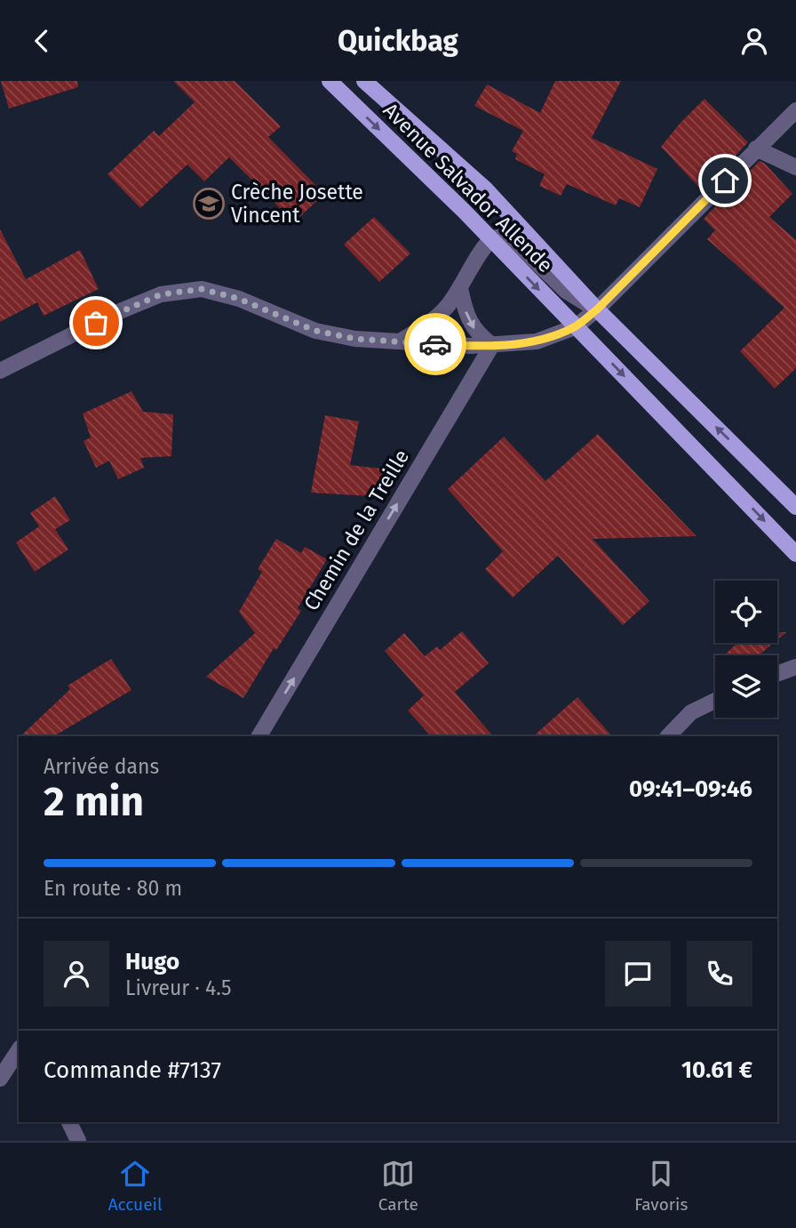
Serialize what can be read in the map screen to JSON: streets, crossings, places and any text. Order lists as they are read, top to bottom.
{
  "streets": {
    "main road": ["Avenue Salvador Allende"],
    "street": ["Chemin de la Treille"]
  },
  "one_way": ["Chemin de la Treille"],
  "places": {
    "school or university": ["Crèche Josette Vincent"]
  },
  "page": {
    "header": "Quickbag",
    "heading": ["2 min", "Arrivée dans", "09:41–09:46"],
    "panel": [
      "Hugo",
      "Livreur · 4.5",
      "Commande #7137",
      "10.61 €"
    ],
    "bar": "En route · 80 m",
    "tabs": ["Accueil", "Carte", "Favoris"]
  }
}
